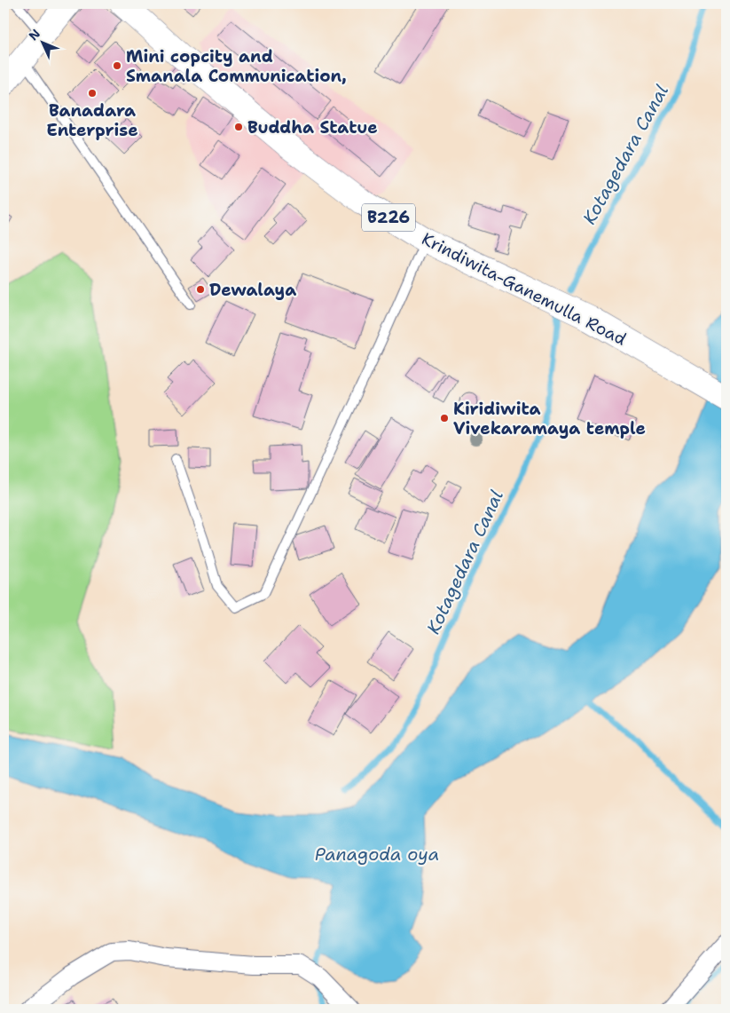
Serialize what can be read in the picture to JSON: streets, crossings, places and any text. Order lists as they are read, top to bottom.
{
  "streets": {
    "main road": ["B226", "Krindiwita-Ganemulla Road"]
  },
  "water": ["Kotagedara Canal", "Panagoda oya"],
  "places": [
    "Mini copcity and Smanala Communication,",
    "Banadara Enterprise",
    "Buddha Statue",
    "Dewalaya",
    "Kiridiwita Vivekaramaya temple"
  ],
  "north": "top left"
}
